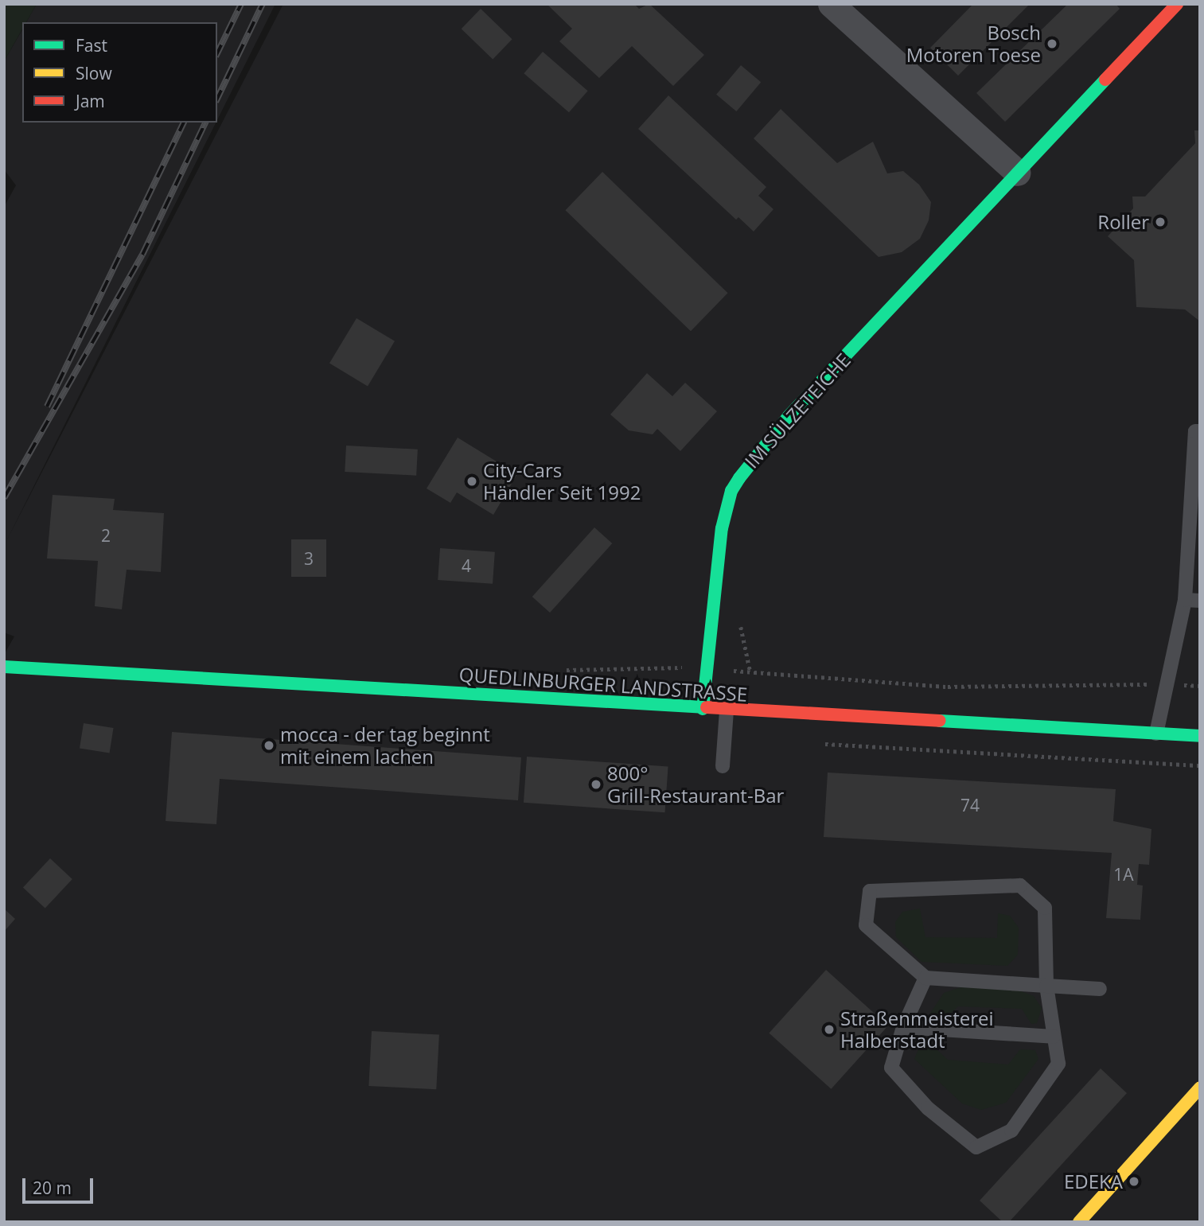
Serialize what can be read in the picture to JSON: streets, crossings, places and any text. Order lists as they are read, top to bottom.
{
  "streets": {
    "main road": ["IM SÜLZETEICHE", "QUEDLINBURGER LANDSTRASSE"]
  },
  "crossings": [
    ["IM SÜLZETEICHE", "QUEDLINBURGER LANDSTRASSE"]
  ],
  "places": [
    "Bosch Motoren Toese",
    "Roller",
    "City-Cars Händler Seit 1992",
    "mocca - der tag beginnt mit einem lachen",
    "800° Grill-Restaurant-Bar",
    "Straßenmeisterei Halberstadt",
    "EDEKA"
  ],
  "house_numbers": [
    "2",
    "3",
    "4",
    "74",
    "1A"
  ],
  "legend": ["Fast", "Slow", "Jam"],
  "scale_bar": "20 m"
}
